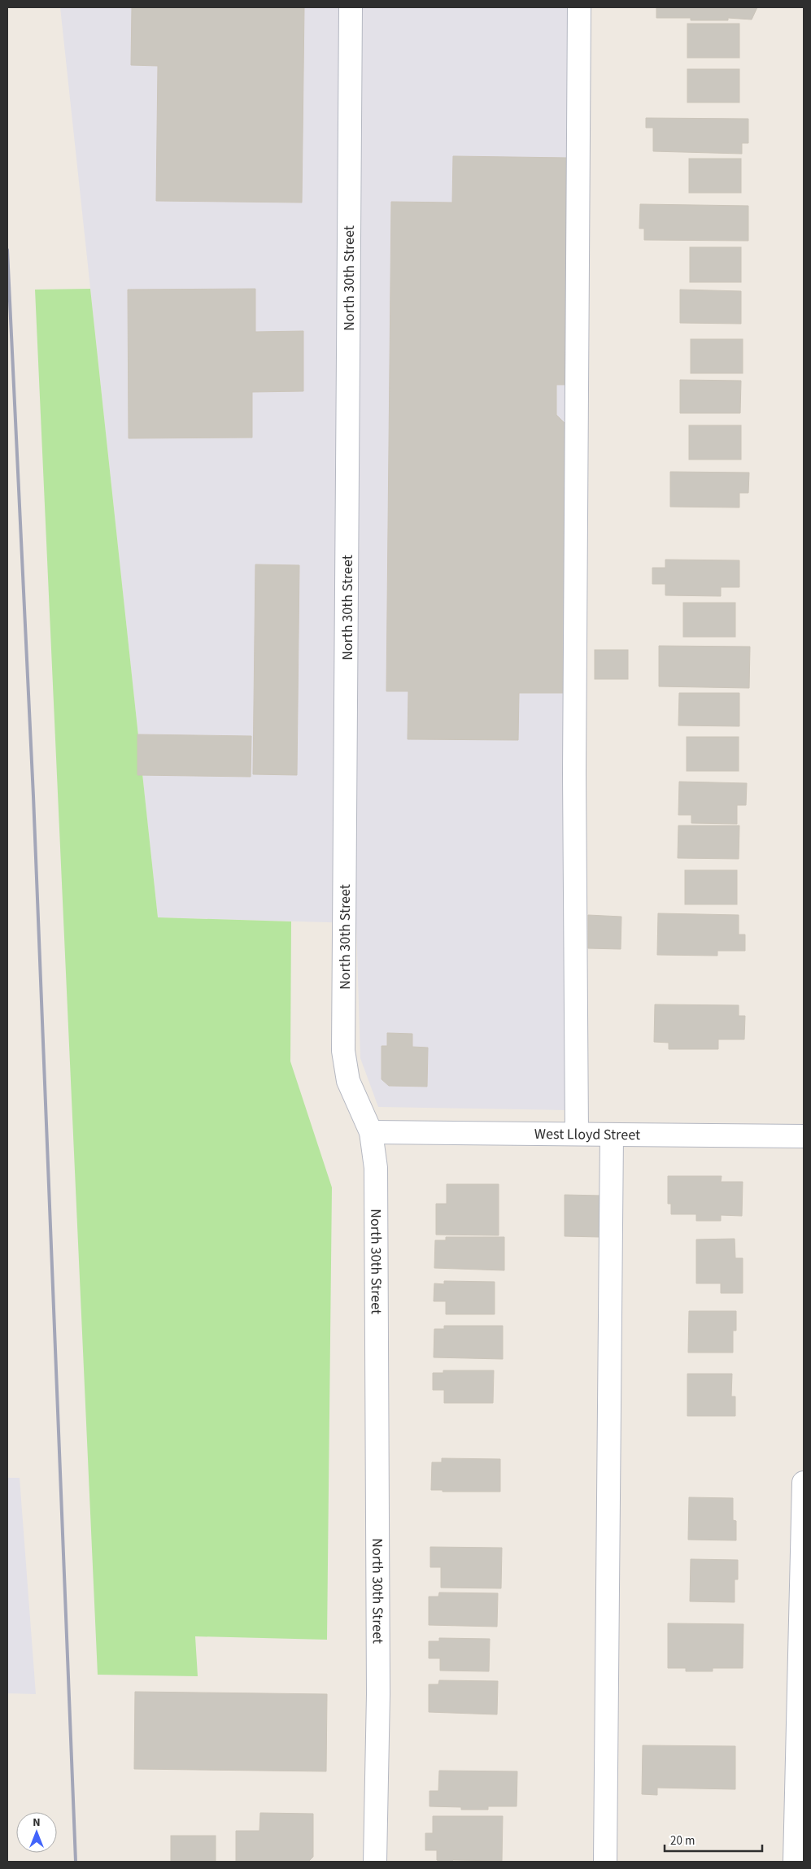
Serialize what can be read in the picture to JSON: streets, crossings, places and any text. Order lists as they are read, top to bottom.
{
  "streets": {
    "street": ["North 30th Street", "West Lloyd Street"]
  },
  "crossings": [
    ["North 30th Street", "West Lloyd Street"]
  ],
  "scale_bar": "20 m",
  "north": "top"
}
